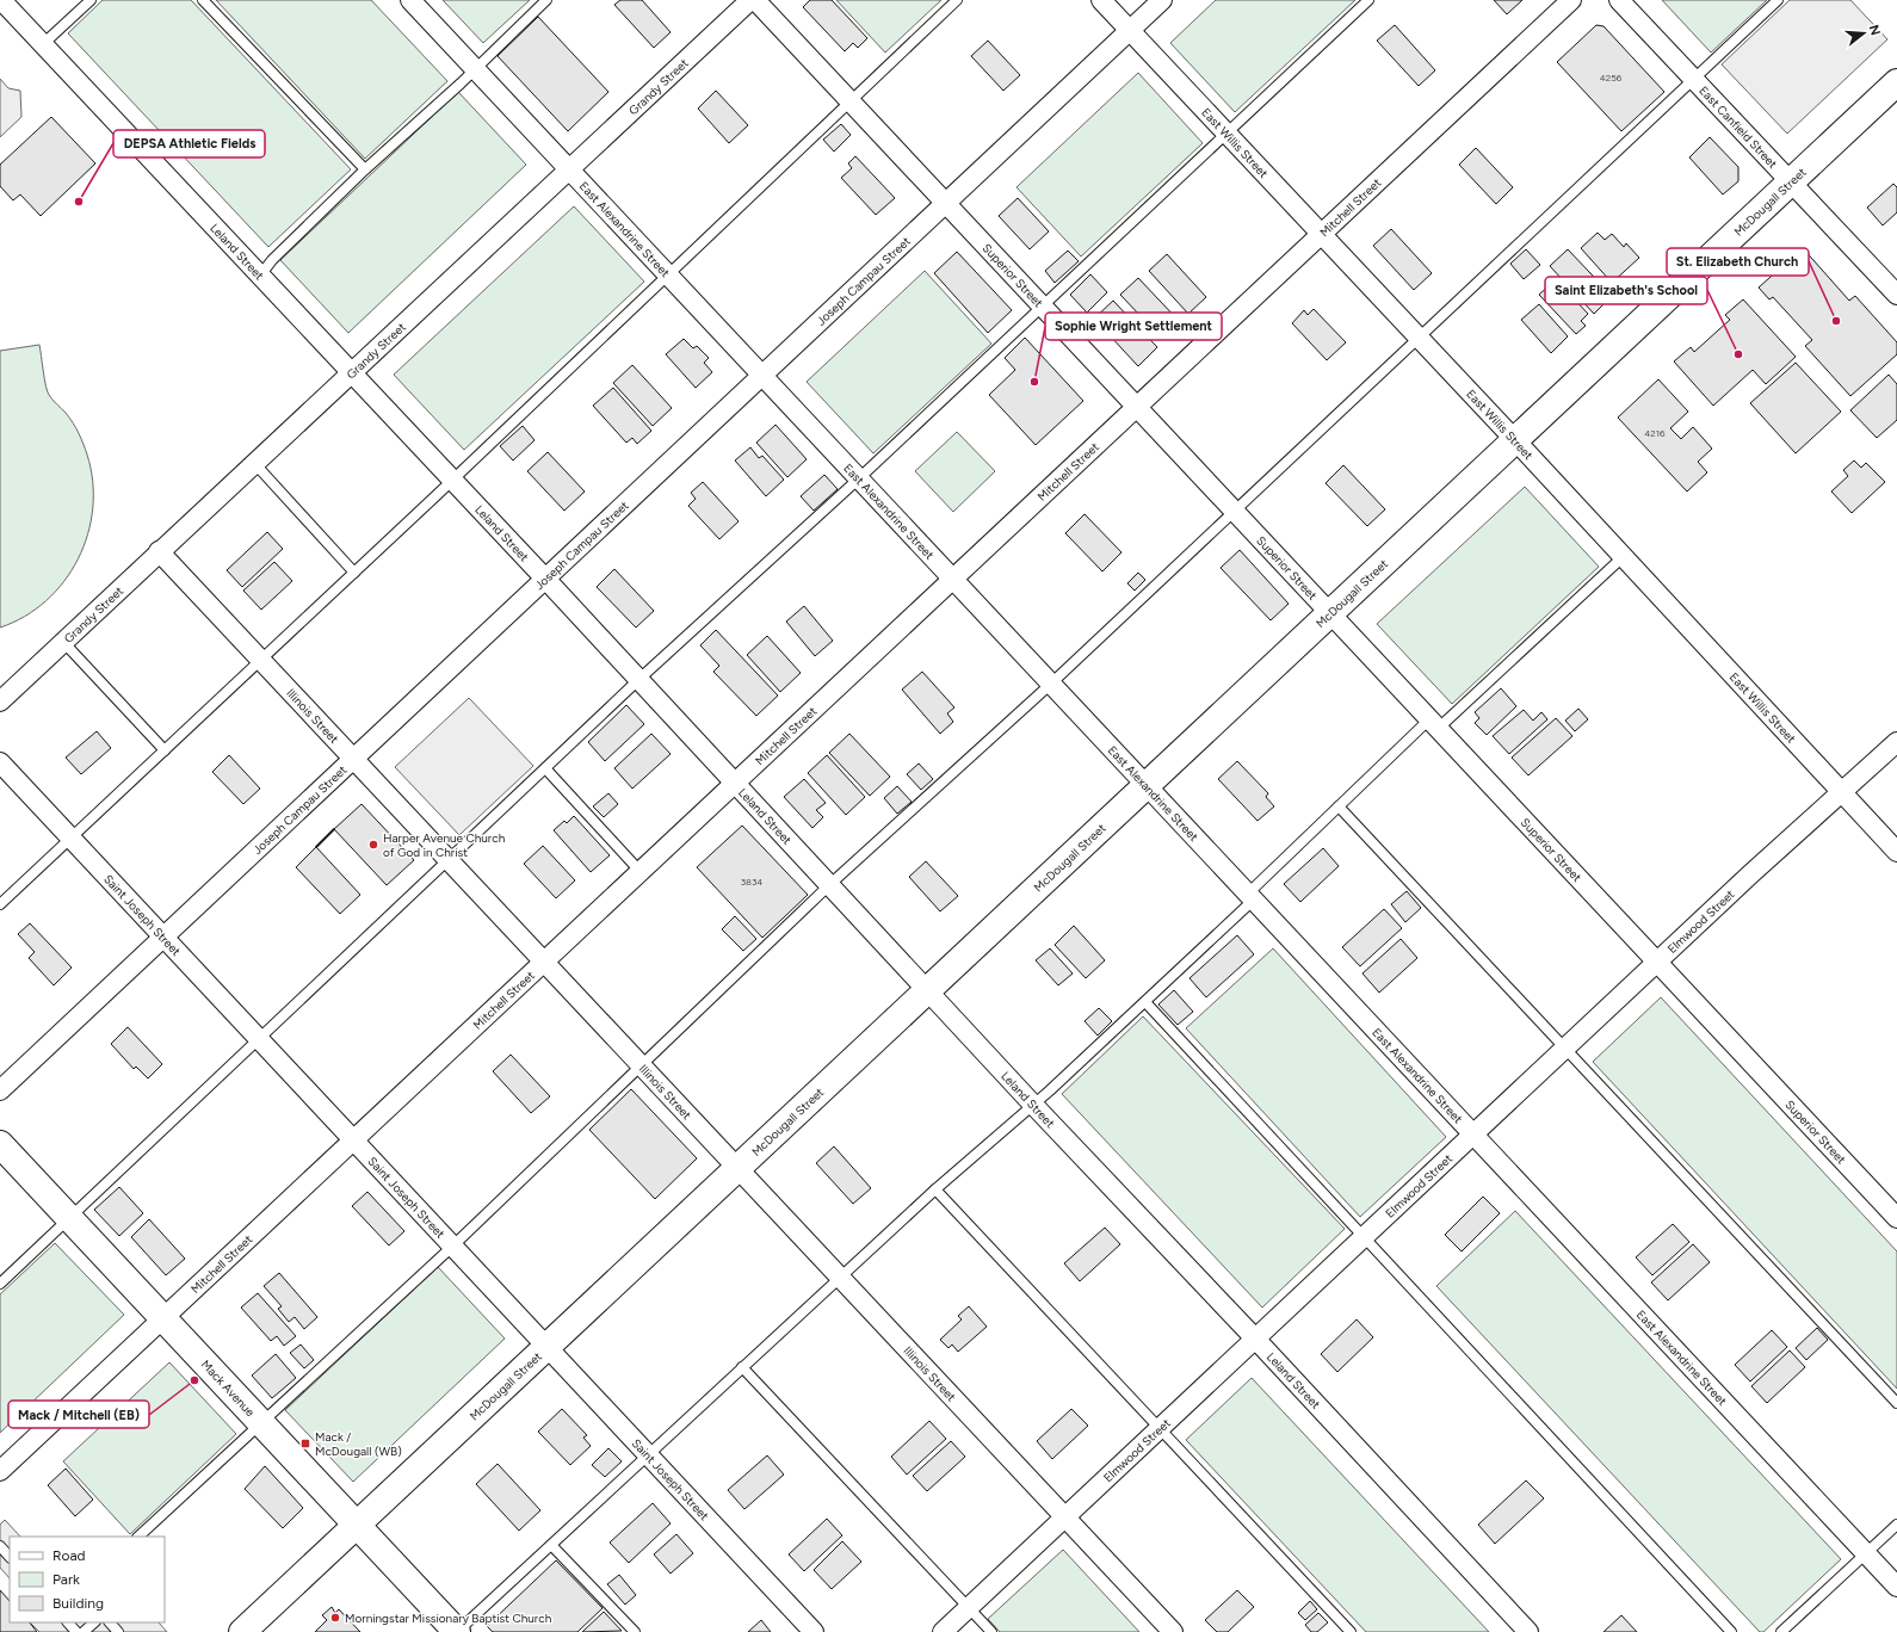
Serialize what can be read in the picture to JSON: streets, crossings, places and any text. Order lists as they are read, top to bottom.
{
  "streets": {
    "street": [
      "Grandy Street",
      "East Canfield Street",
      "East Willis Street",
      "McDougall Street",
      "Mitchell Street",
      "East Alexandrine Street",
      "Leland Street",
      "Superior Street",
      "Joseph Campau Street",
      "Illinois Street",
      "Saint Joseph Street",
      "Elmwood Street",
      "Mack Avenue"
    ]
  },
  "crossings": [
    ["Grandy Street", "East Alexandrine Street"],
    ["Grandy Street", "Leland Street"],
    ["Grandy Street", "Illinois Street"],
    ["East Canfield Street", "McDougall Street"],
    ["East Willis Street", "McDougall Street"],
    ["East Willis Street", "Mitchell Street"],
    ["East Willis Street", "Joseph Campau Street"],
    ["East Willis Street", "Elmwood Street"],
    ["McDougall Street", "East Alexandrine Street"],
    ["McDougall Street", "Leland Street"],
    ["McDougall Street", "Superior Street"],
    ["McDougall Street", "Illinois Street"],
    ["McDougall Street", "Saint Joseph Street"],
    ["McDougall Street", "Mack Avenue"],
    ["Mitchell Street", "East Alexandrine Street"],
    ["Mitchell Street", "Leland Street"],
    ["Mitchell Street", "Superior Street"],
    ["Mitchell Street", "Illinois Street"],
    ["Mitchell Street", "Saint Joseph Street"],
    ["Mitchell Street", "Mack Avenue"],
    ["East Alexandrine Street", "Joseph Campau Street"],
    ["East Alexandrine Street", "Elmwood Street"],
    ["Leland Street", "Joseph Campau Street"],
    ["Leland Street", "Elmwood Street"],
    ["Superior Street", "Joseph Campau Street"],
    ["Superior Street", "Elmwood Street"],
    ["Joseph Campau Street", "Illinois Street"],
    ["Joseph Campau Street", "Saint Joseph Street"],
    ["Illinois Street", "Elmwood Street"]
  ],
  "places": {
    "other": [
      "DEPSA Athletic Fields",
      "St. Elizabeth Church",
      "Saint Elizabeth's School",
      "Sophie Wright Settlement",
      "Harper Avenue Church of God in Christ",
      "Mack / Mitchell (EB)",
      "Morningstar Missionary Baptist Church"
    ],
    "transit": ["Mack / McDougall (WB)"]
  },
  "house_numbers": ["4256", "4216", "3834"],
  "legend": ["Road", "Park", "Building"],
  "north": "right"
}
